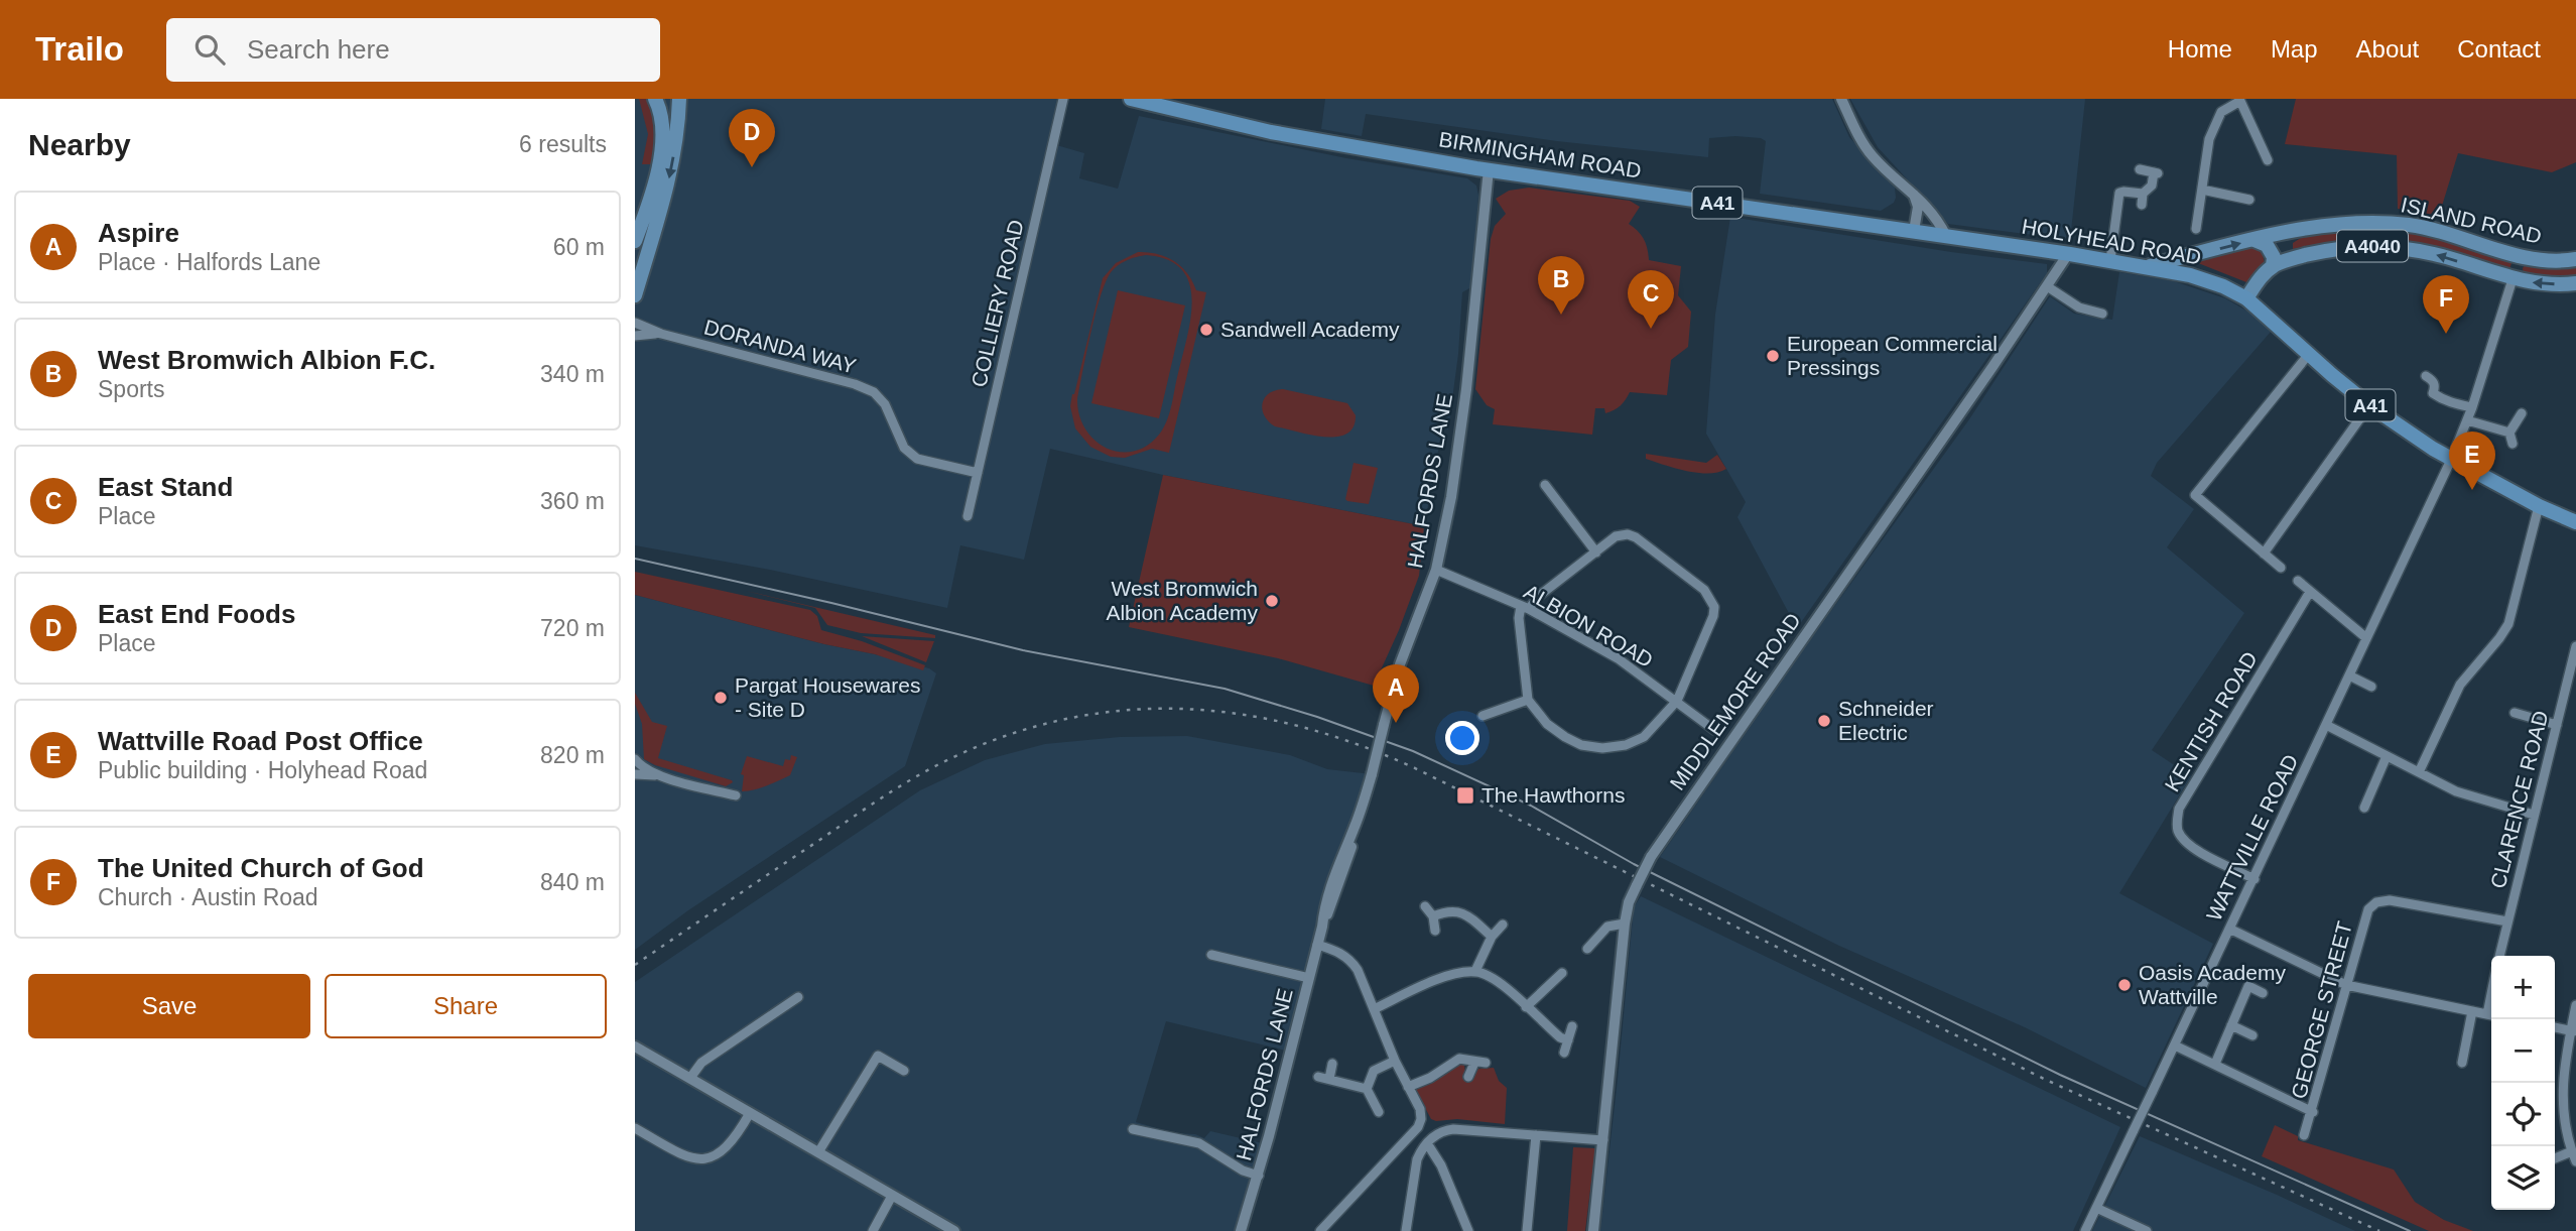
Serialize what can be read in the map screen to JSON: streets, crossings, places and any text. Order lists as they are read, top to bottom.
{
  "streets": {
    "highway": ["BIRMINGHAM ROAD", "A41", "HOLYHEAD ROAD"],
    "main road": ["ISLAND ROAD", "A4040"],
    "street": [
      "COLLIERY ROAD",
      "DORANDA WAY",
      "HALFORDS LANE",
      "ALBION ROAD",
      "MIDDLEMORE ROAD",
      "KENTISH ROAD",
      "CLARENCE ROAD",
      "WATTVILLE ROAD",
      "GEORGE STREET"
    ]
  },
  "crossings": [
    ["BIRMINGHAM ROAD", "HOLYHEAD ROAD"],
    ["BIRMINGHAM ROAD", "HALFORDS LANE"],
    ["ISLAND ROAD", "HOLYHEAD ROAD"],
    ["ISLAND ROAD", "WATTVILLE ROAD"],
    ["HOLYHEAD ROAD", "MIDDLEMORE ROAD"],
    ["HOLYHEAD ROAD", "WATTVILLE ROAD"],
    ["COLLIERY ROAD", "DORANDA WAY"],
    ["HALFORDS LANE", "ALBION ROAD"],
    ["KENTISH ROAD", "WATTVILLE ROAD"],
    ["CLARENCE ROAD", "GEORGE STREET"]
  ],
  "places": {
    "other": [
      "Sandwell Academy",
      "European Commercial Pressings",
      "West Bromwich Albion Academy",
      "Pargat Housewares - Site D",
      "Schneider Electric",
      "Oasis Academy Wattville"
    ],
    "transit": ["The Hawthorns"]
  },
  "page": {
    "header": "Trailo",
    "search": "Search here",
    "nav": [
      "Home",
      "Map",
      "About",
      "Contact"
    ],
    "heading": ["Nearby", "6 results"],
    "pins": [
      "D",
      "B",
      "C",
      "F",
      "E",
      "A"
    ],
    "list": [
      {
        "mark": "A",
        "name": "Aspire",
        "note": "Place · Halfords Lane",
        "value": "60 m"
      },
      {
        "mark": "B",
        "name": "West Bromwich Albion F.C.",
        "note": "Sports",
        "value": "340 m"
      },
      {
        "mark": "C",
        "name": "East Stand",
        "note": "Place",
        "value": "360 m"
      },
      {
        "mark": "D",
        "name": "East End Foods",
        "note": "Place",
        "value": "720 m"
      },
      {
        "mark": "E",
        "name": "Wattville Road Post Office",
        "note": "Public building · Holyhead Road",
        "value": "820 m"
      },
      {
        "mark": "F",
        "name": "The United Church of God",
        "note": "Church · Austin Road",
        "value": "840 m"
      }
    ],
    "buttons": ["Save", "Share"],
    "map_buttons": ["+", "−"]
  }
}
